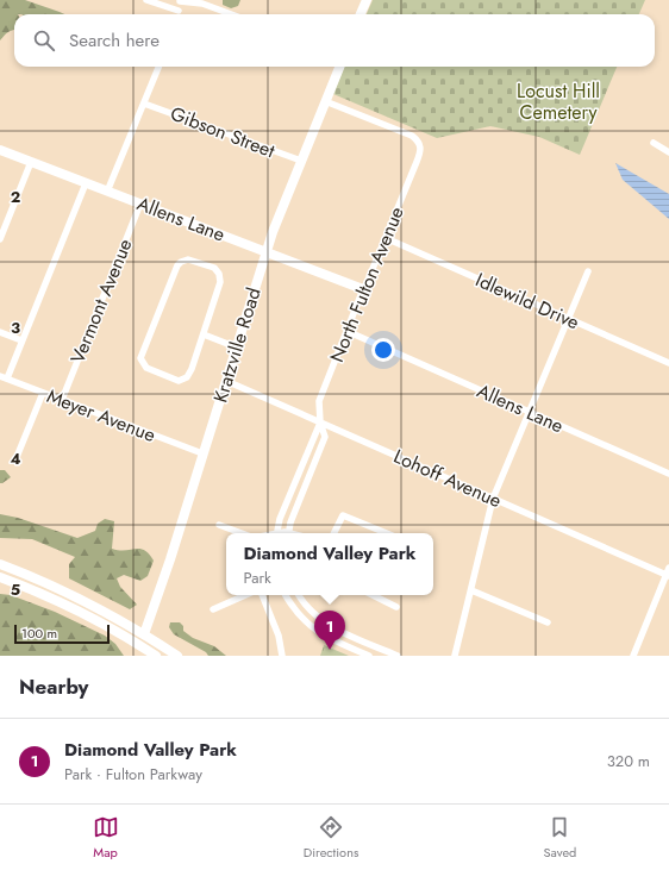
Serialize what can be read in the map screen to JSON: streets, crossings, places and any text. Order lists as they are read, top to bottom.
{
  "streets": {
    "main road": ["Allens Lane", "Kratzville Road"],
    "street": [
      "Gibson Street",
      "North Fulton Avenue",
      "Vermont Avenue",
      "Idlewild Drive",
      "Meyer Avenue",
      "Lohoff Avenue"
    ]
  },
  "crossings": [
    ["Gibson Street", "Kratzville Road"],
    ["Allens Lane", "North Fulton Avenue"],
    ["Allens Lane", "Vermont Avenue"],
    ["Allens Lane", "Kratzville Road"],
    ["North Fulton Avenue", "Idlewild Drive"],
    ["North Fulton Avenue", "Kratzville Road"],
    ["North Fulton Avenue", "Lohoff Avenue"],
    ["Vermont Avenue", "Meyer Avenue"],
    ["Kratzville Road", "Meyer Avenue"],
    ["Kratzville Road", "Lohoff Avenue"]
  ],
  "parks": ["Locust Hill Cemetery"],
  "scale_bar": "100 m",
  "page": {
    "search": "Search here",
    "popup": ["Diamond Valley Park", "Park"],
    "pins": "1",
    "scale": "100 m",
    "heading": "Nearby",
    "list": [
      {
        "mark": "1",
        "name": "Diamond Valley Park",
        "note": "Park · Fulton Parkway",
        "value": "320 m"
      }
    ],
    "nav": ["Map", "Directions", "Saved"]
  },
  "grid": {
    "rows": [
      "2",
      "3",
      "4",
      "5"
    ]
  }
}
